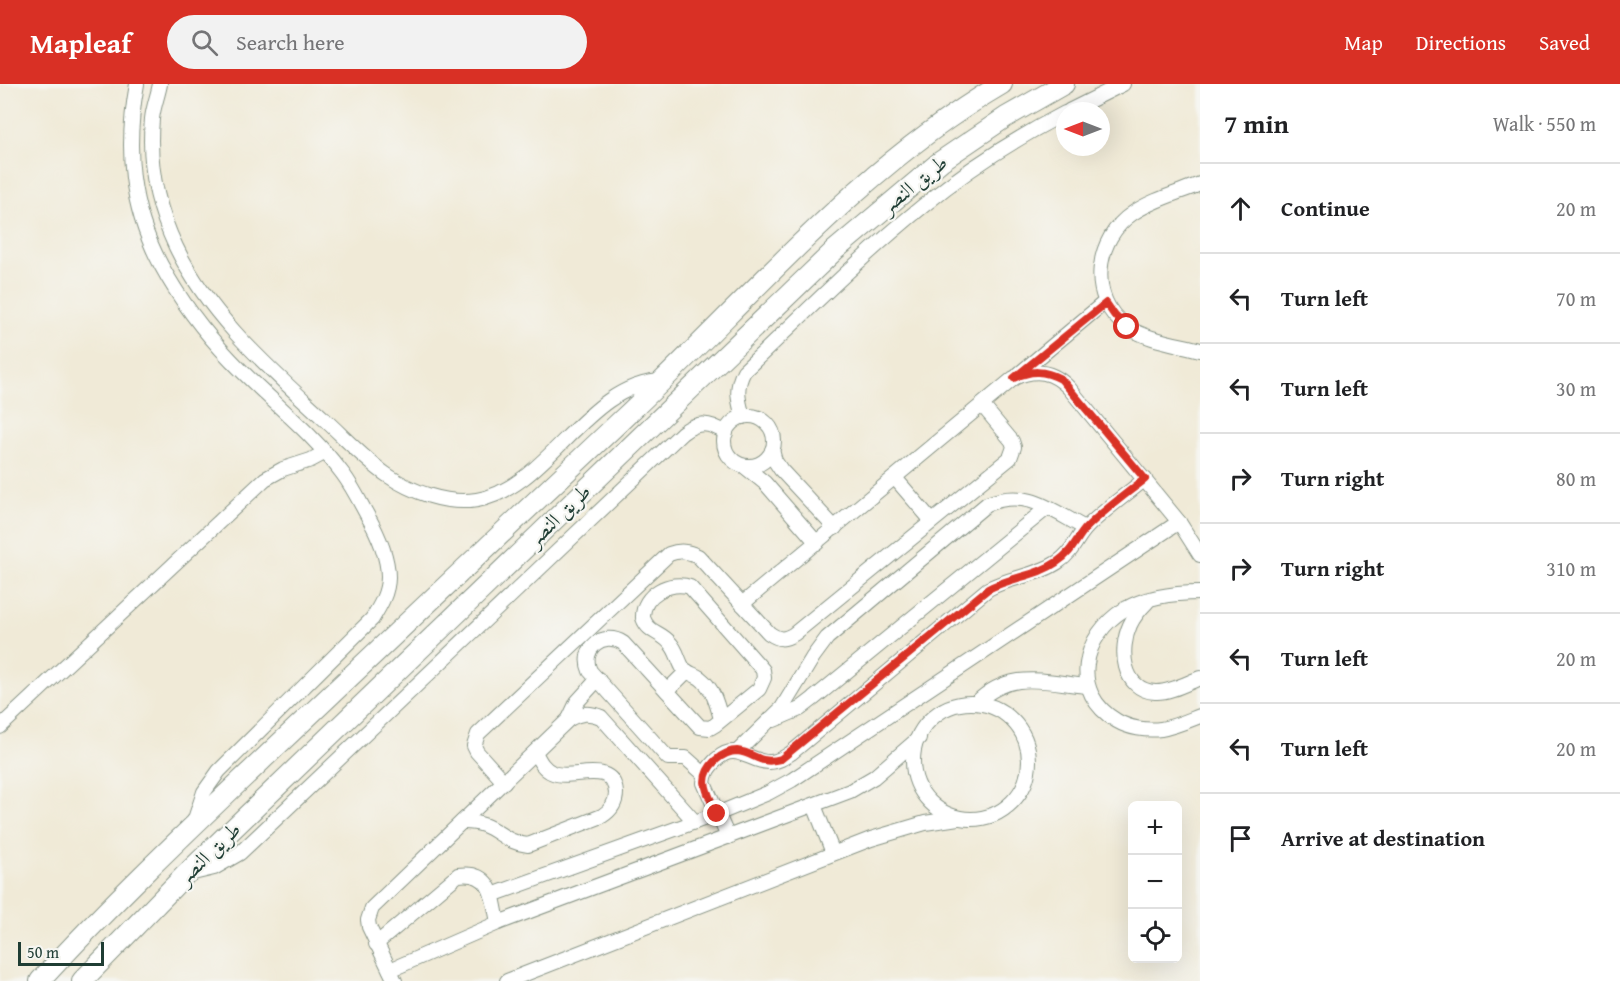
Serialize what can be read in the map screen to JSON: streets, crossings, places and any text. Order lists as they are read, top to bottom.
{
  "streets": {
    "highway": ["طريق النصر"]
  },
  "scale_bar": "50 m",
  "north": "left",
  "page": {
    "header": "Mapleaf",
    "search": "Search here",
    "nav": ["Map", "Directions", "Saved"],
    "heading": ["7 min", "Walk · 550 m"],
    "list": [
      ["Continue", "20 m"],
      ["Turn left", "70 m"],
      ["Turn left", "30 m"],
      ["Turn right", "80 m"],
      ["Turn right", "310 m"],
      ["Turn left", "20 m"],
      ["Turn left", "20 m"],
      "Arrive at destination"
    ],
    "map_buttons": ["+", "−"],
    "scale": "50 m"
  }
}
